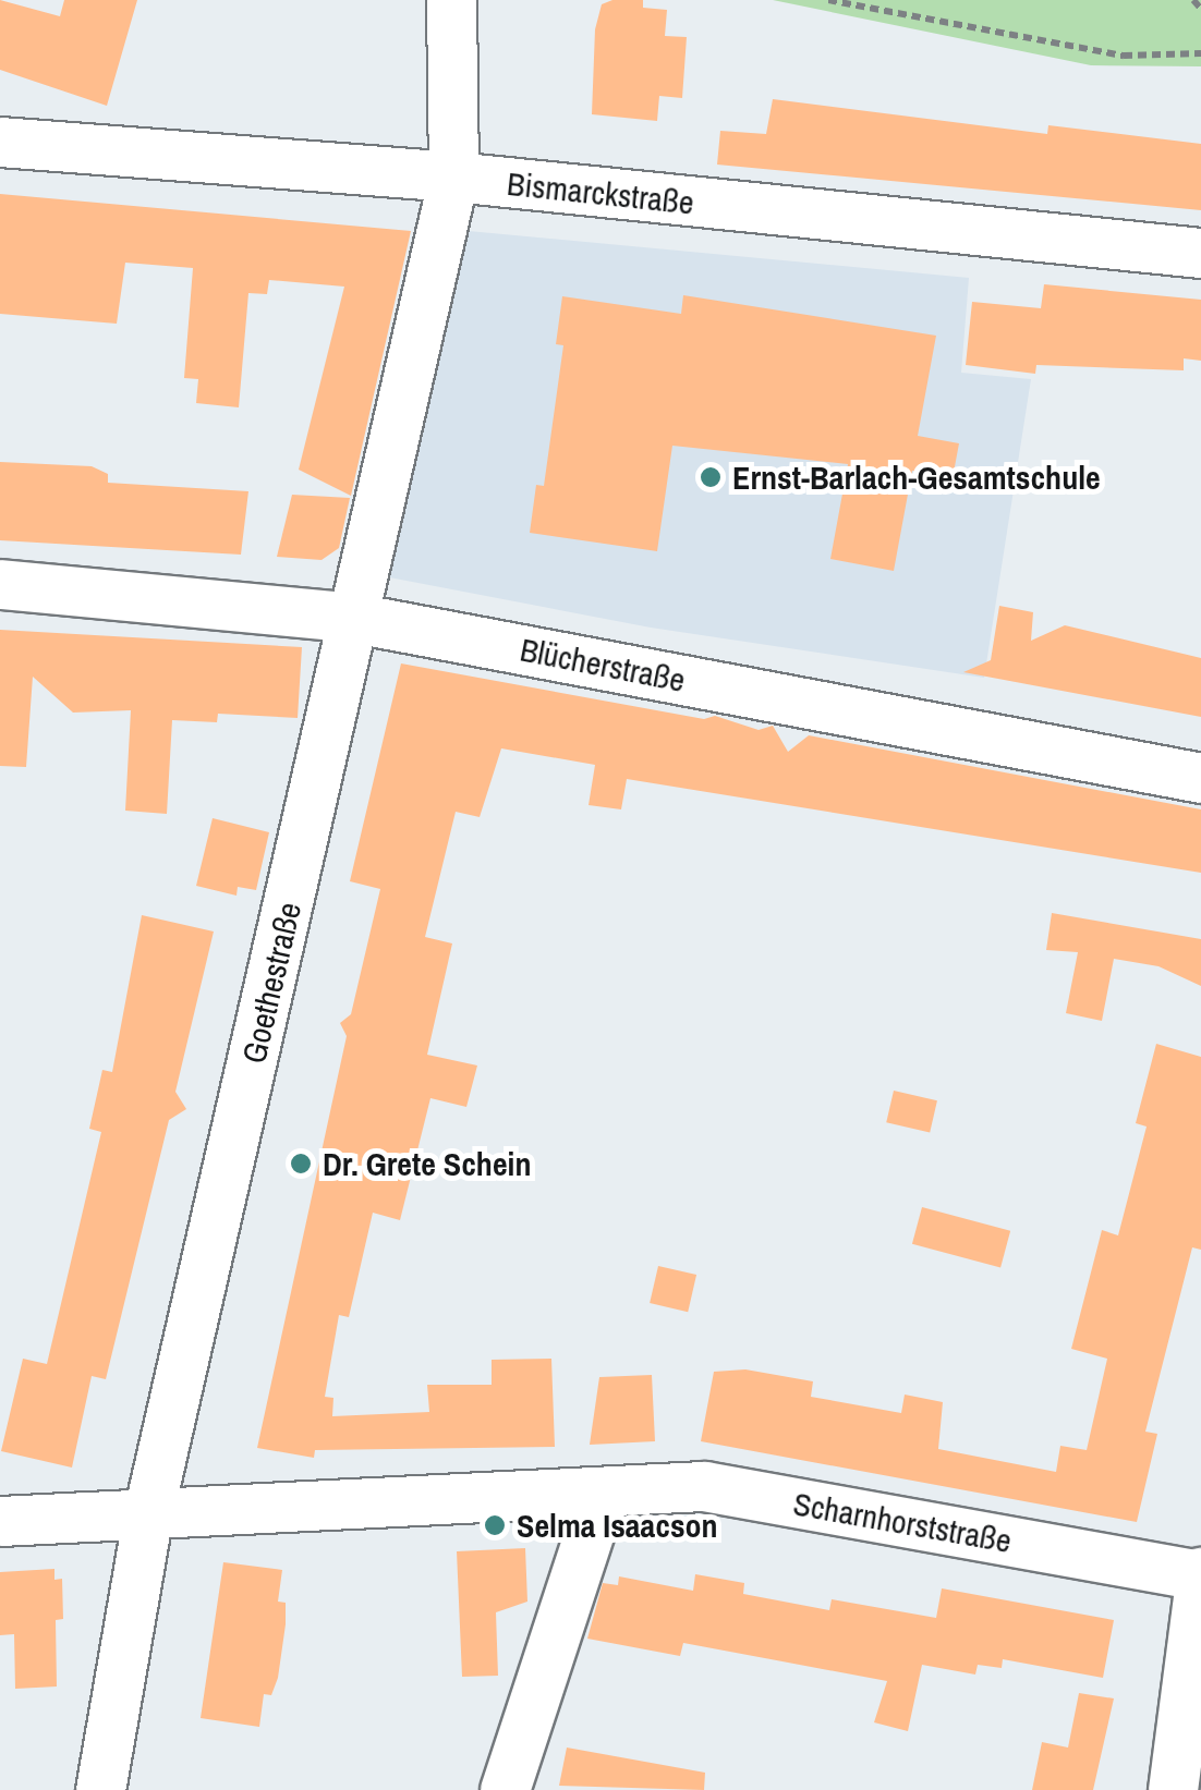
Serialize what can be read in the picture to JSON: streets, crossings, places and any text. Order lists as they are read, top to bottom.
{
  "streets": {
    "street": [
      "Bismarckstraße",
      "Blücherstraße",
      "Goethestraße",
      "Scharnhorststraße"
    ]
  },
  "crossings": [
    ["Bismarckstraße", "Goethestraße"],
    ["Blücherstraße", "Goethestraße"],
    ["Goethestraße", "Scharnhorststraße"]
  ],
  "places": ["Ernst-Barlach-Gesamtschule", "Dr. Grete Schein", "Selma Isaacson"]
}
